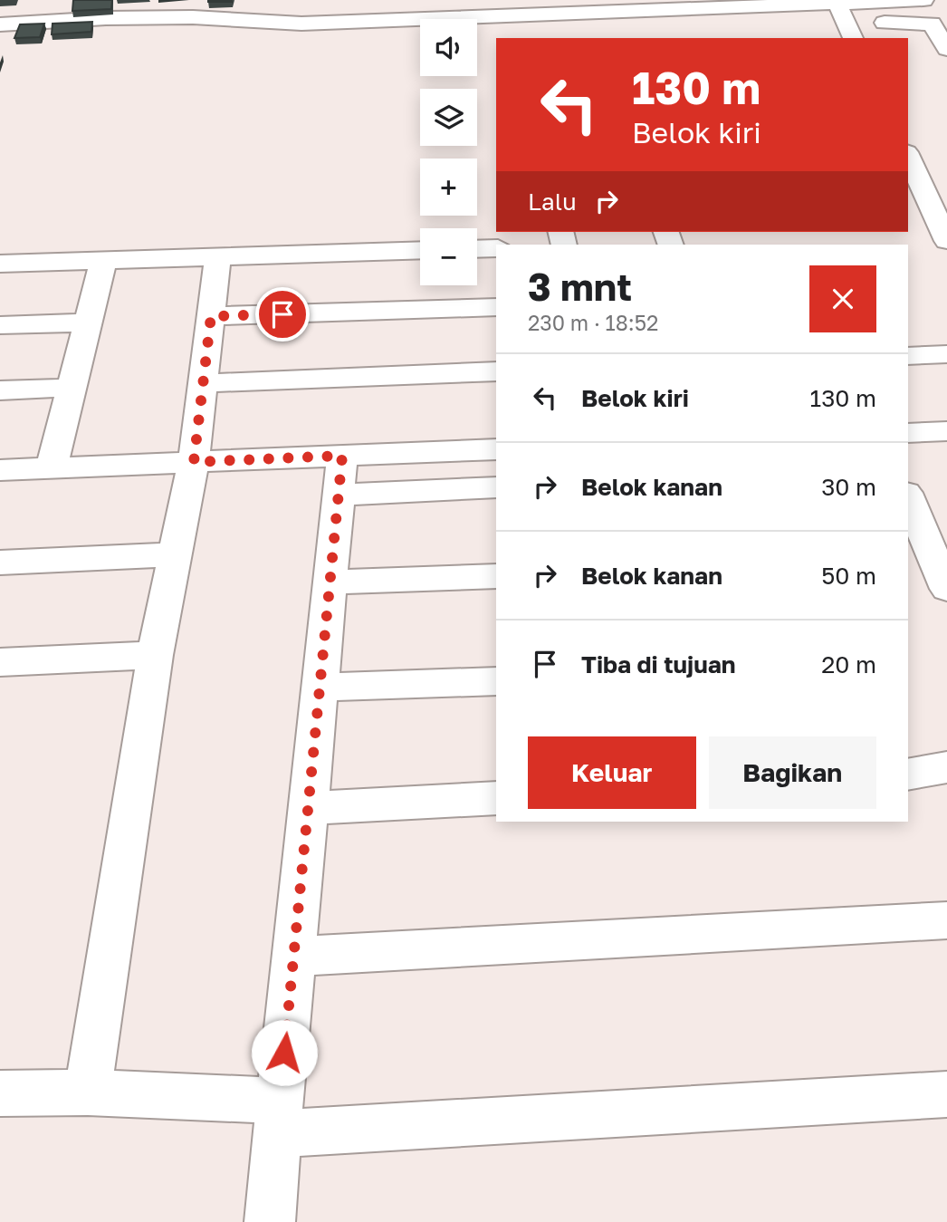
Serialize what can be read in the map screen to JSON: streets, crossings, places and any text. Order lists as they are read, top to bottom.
{
  "page": {
    "map_buttons": ["+", "−"],
    "turn": ["130 m", "Belok kiri"],
    "then": "Lalu",
    "heading": ["3 mnt", "230 m · 18:52"],
    "list": [
      {
        "name": "Belok kiri",
        "value": "130 m"
      },
      {
        "name": "Belok kanan",
        "value": "30 m"
      },
      {
        "name": "Belok kanan",
        "value": "50 m"
      },
      {
        "name": "Tiba di tujuan",
        "value": "20 m"
      }
    ],
    "buttons": ["Keluar", "Bagikan"]
  }
}
